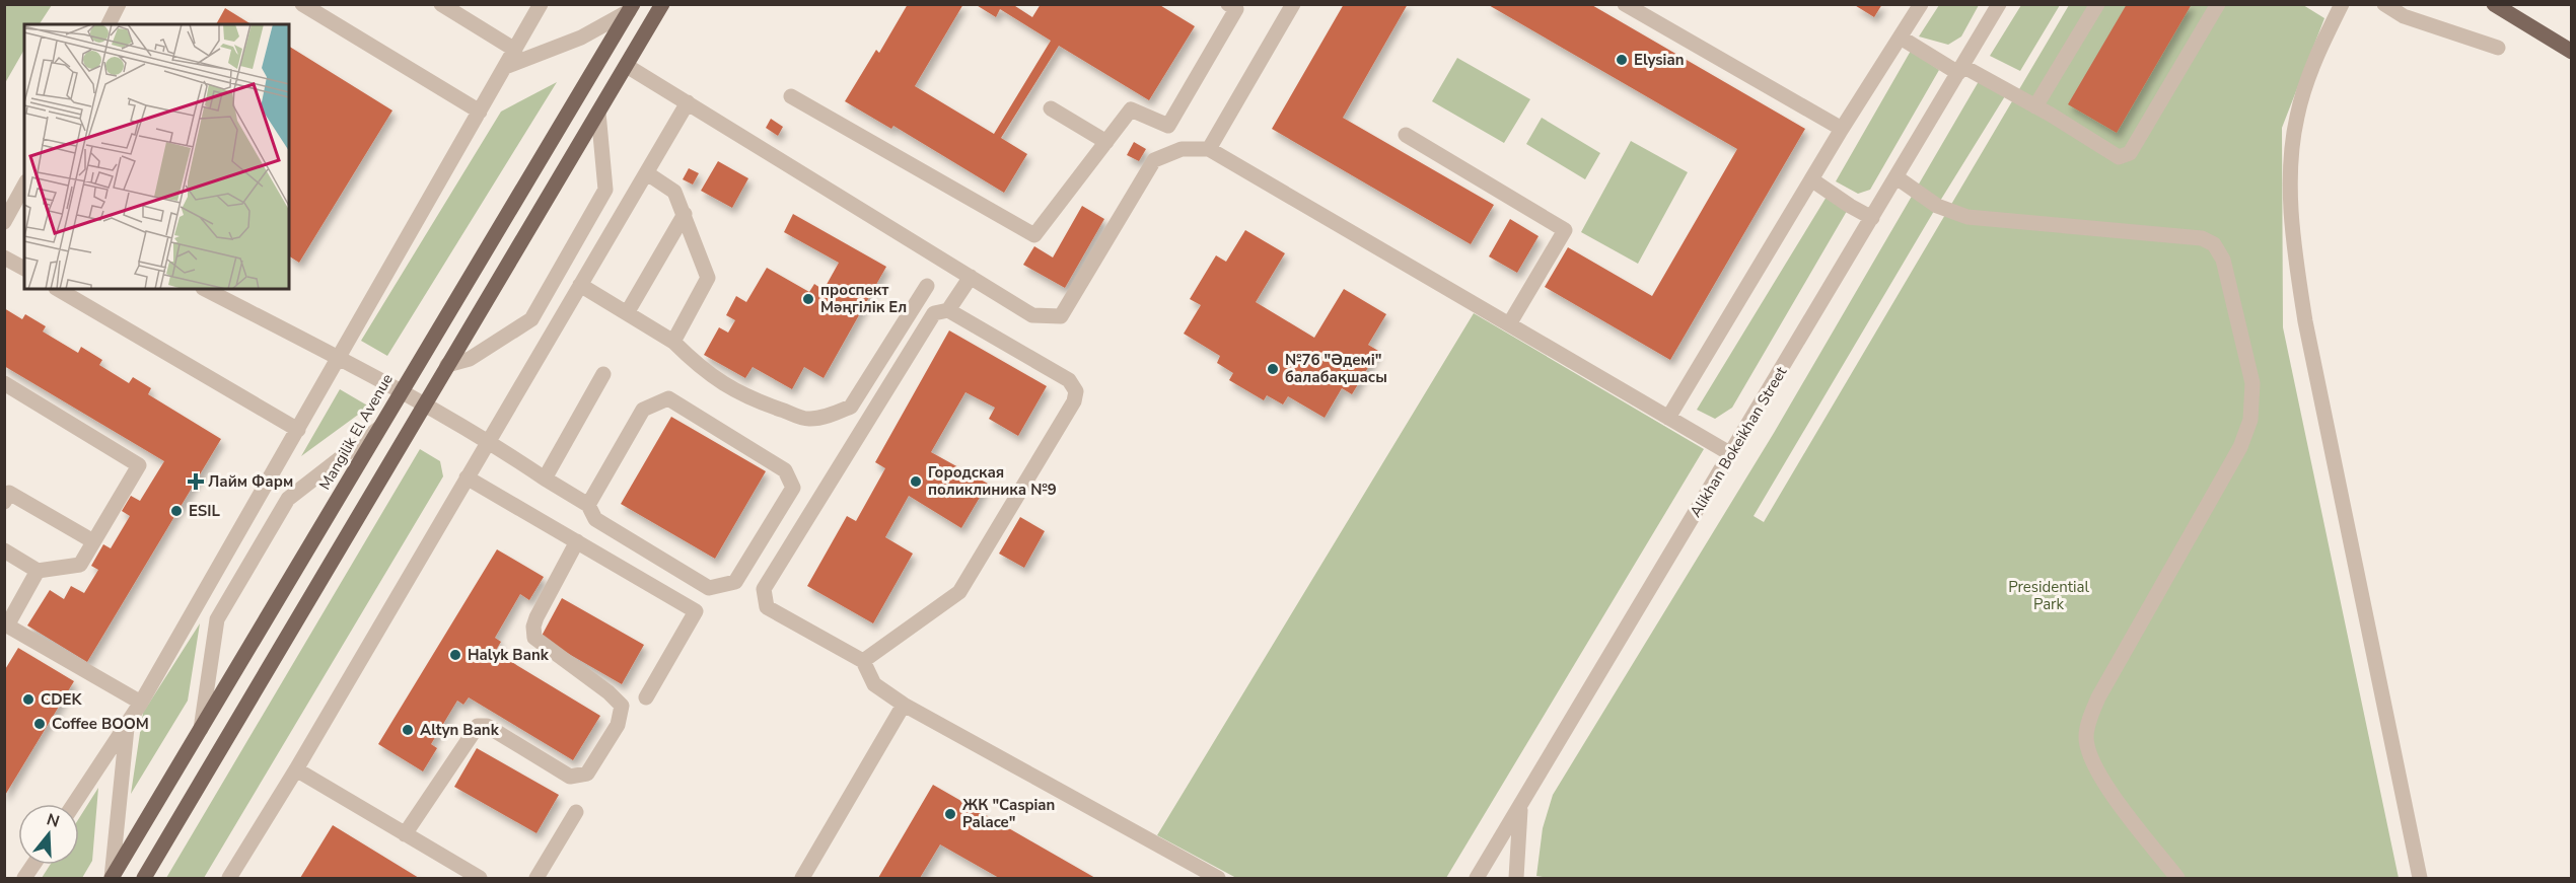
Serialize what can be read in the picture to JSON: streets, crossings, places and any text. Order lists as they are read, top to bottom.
{
  "streets": {
    "main road": ["Mangilik El Avenue"],
    "street": ["Alikhan Bokeikhan Street"]
  },
  "parks": ["Presidential Park"],
  "places": {
    "other": [
      "Elysian",
      "проспект Мәңгілік Ел",
      "№76 \"Әдемі\" балабақшасы",
      "Городская поликлиника №9",
      "ESIL",
      "Halyk Bank",
      "CDEK",
      "Coffee BOOM",
      "Altyn Bank",
      "ЖК \"Caspian Palace\""
    ],
    "health": ["Лайм Фарм"]
  },
  "north": "top"
}
